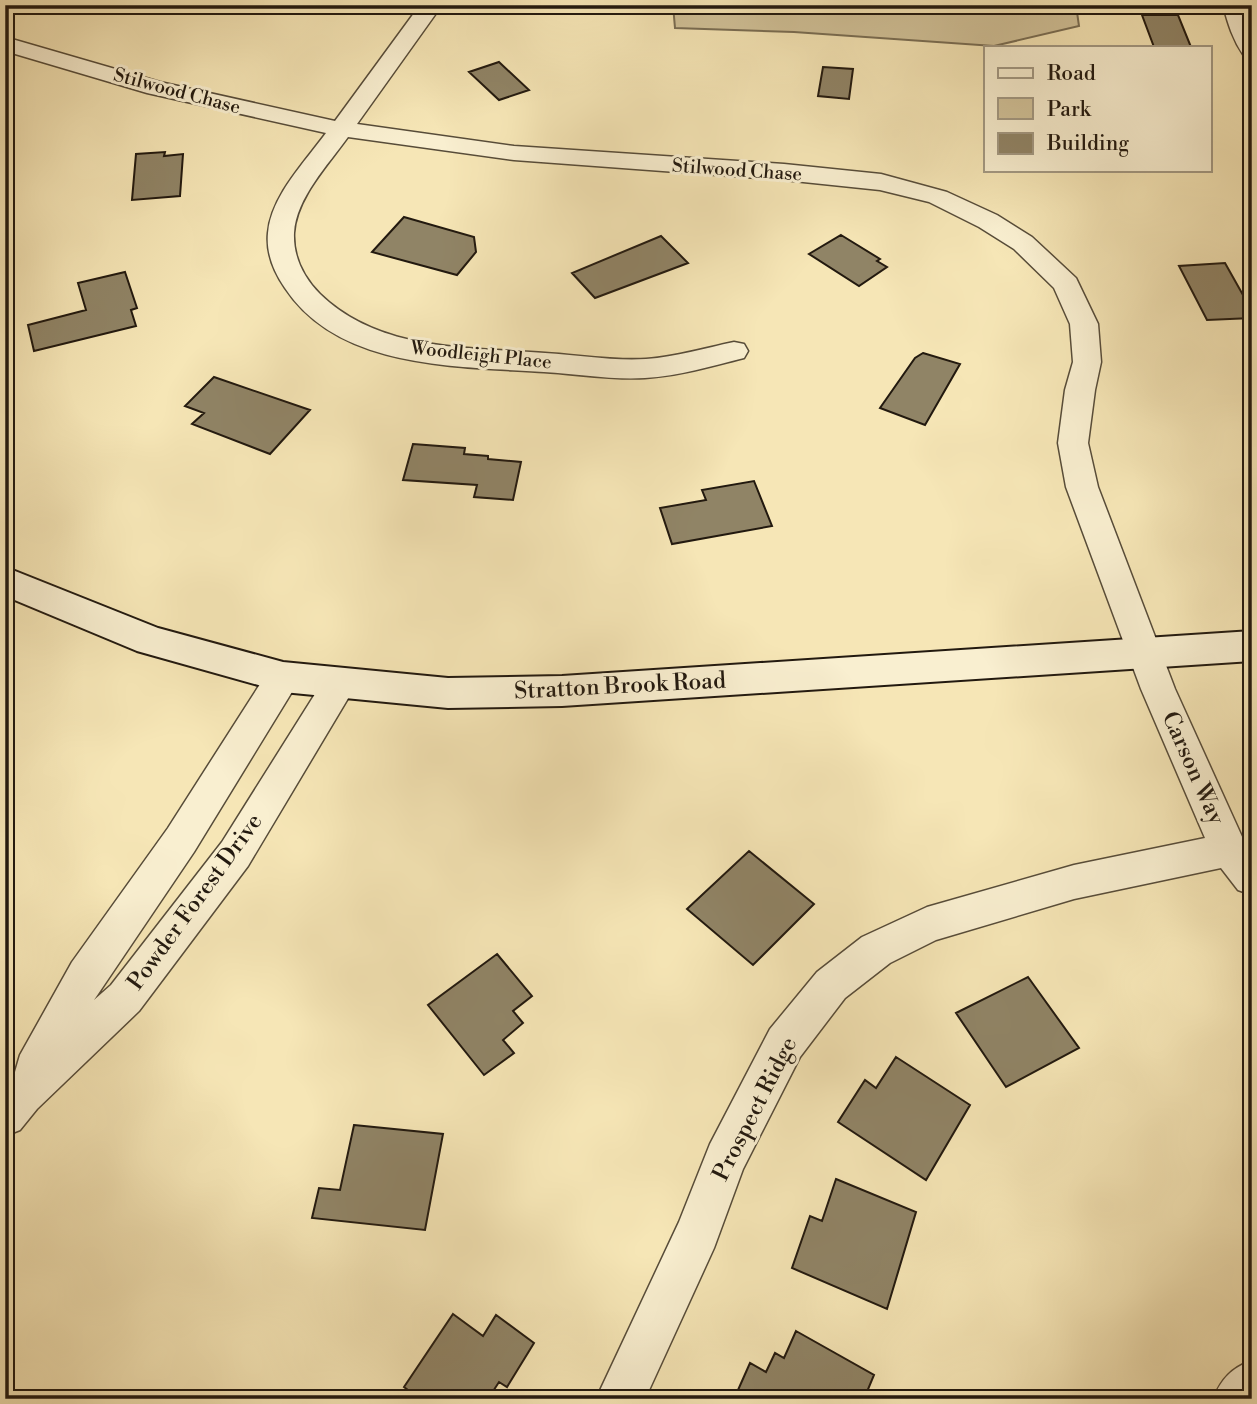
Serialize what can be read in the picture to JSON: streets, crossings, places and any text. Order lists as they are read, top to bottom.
{
  "streets": {
    "street": [
      "Stilwood Chase",
      "Woodleigh Place",
      "Stratton Brook Road",
      "Carson Way",
      "Powder Forest Drive",
      "Prospect Ridge"
    ]
  },
  "crossings": [
    ["Stilwood Chase", "Woodleigh Place"],
    ["Stilwood Chase", "Stratton Brook Road"],
    ["Stilwood Chase", "Carson Way"],
    ["Stratton Brook Road", "Carson Way"],
    ["Stratton Brook Road", "Powder Forest Drive"],
    ["Carson Way", "Prospect Ridge"]
  ],
  "legend": ["Road", "Park", "Building"]
}
